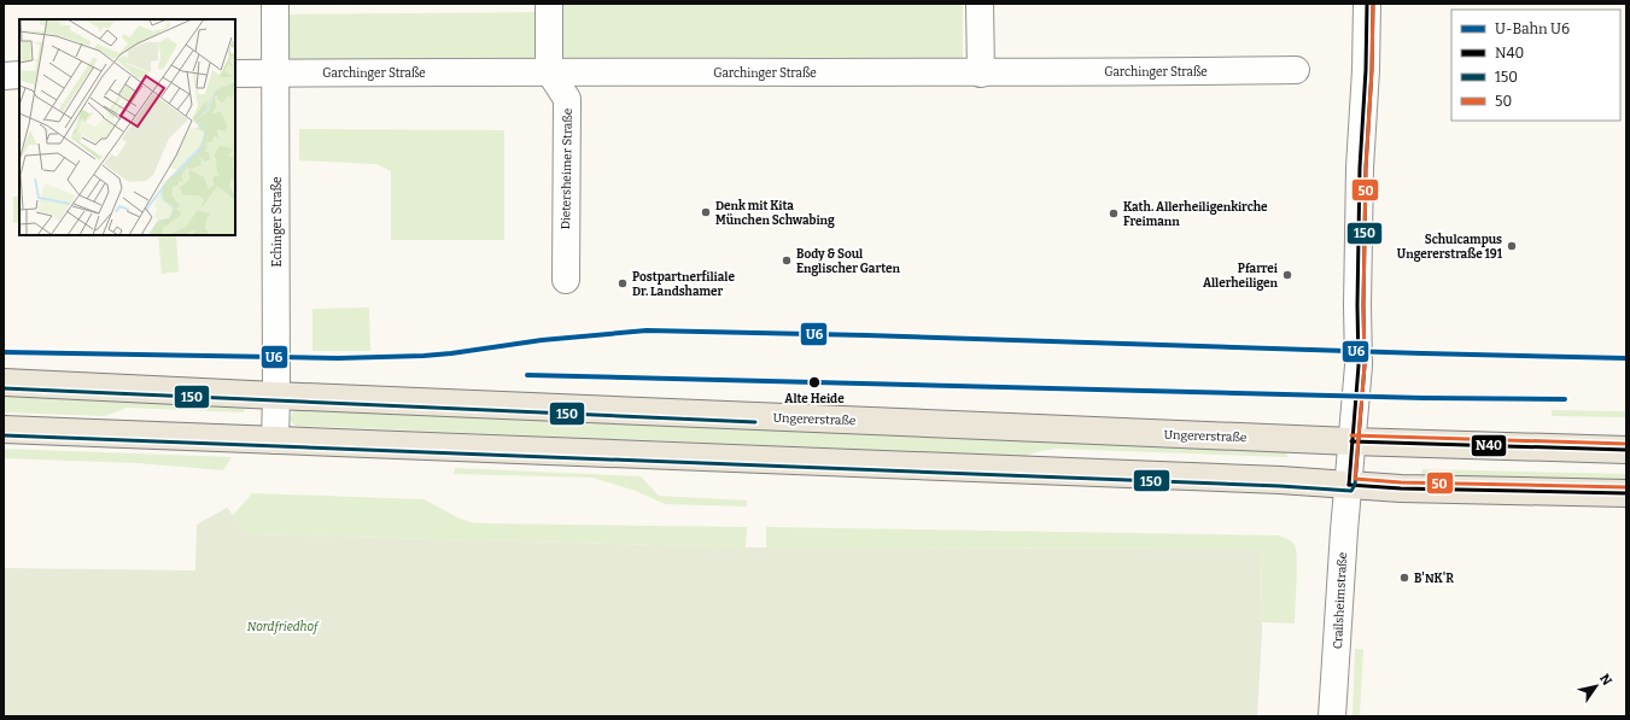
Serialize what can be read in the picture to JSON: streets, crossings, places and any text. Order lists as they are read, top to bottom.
{
  "streets": {
    "main road": ["Ungererstraße"],
    "street": [
      "Garchinger Straße",
      "Dietersheimer Straße",
      "Echinger Straße",
      "Crailsheimstraße"
    ]
  },
  "crossings": [
    ["Garchinger Straße", "Dietersheimer Straße"],
    ["Garchinger Straße", "Echinger Straße"],
    ["Echinger Straße", "Ungererstraße"],
    ["Ungererstraße", "Crailsheimstraße"]
  ],
  "parks": ["Nordfriedhof"],
  "places": [
    "Denk mit Kita München Schwabing",
    "Kath. Allerheiligenkirche Freimann",
    "Schulcampus Ungererstraße 191",
    "Body & Soul Englischer Garten",
    "Pfarrei Allerheiligen",
    "Postpartnerfiliale Dr. Landshamer",
    "Alte Heide",
    "B'NK'R"
  ],
  "lines": [
    "transit line N40",
    "transit line 150",
    "transit line 50",
    "metro line U6"
  ],
  "legend": [
    "U-Bahn U6",
    "N40",
    "150",
    "50"
  ],
  "north": "top right"
}
